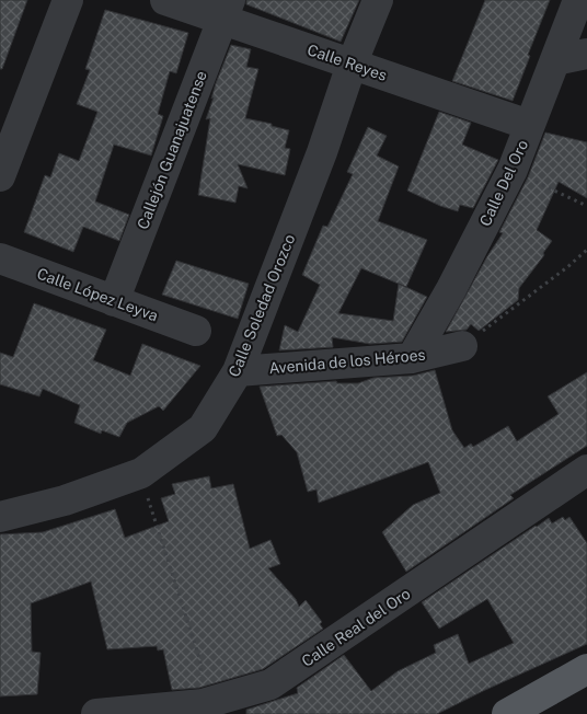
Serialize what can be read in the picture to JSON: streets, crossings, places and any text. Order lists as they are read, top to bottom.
{
  "streets": {
    "street": [
      "Calle Reyes",
      "Callejón Guanajuatense",
      "Calle Del Oro",
      "Calle López Leyva",
      "Calle Soledad Orozco",
      "Avenida de los Héroes",
      "Calle Real del Oro"
    ]
  },
  "crossings": [
    ["Calle Reyes", "Callejón Guanajuatense"],
    ["Calle Reyes", "Calle Del Oro"],
    ["Calle Reyes", "Calle Soledad Orozco"],
    ["Callejón Guanajuatense", "Calle López Leyva"],
    ["Calle Del Oro", "Avenida de los Héroes"],
    ["Calle Soledad Orozco", "Avenida de los Héroes"]
  ]
}
